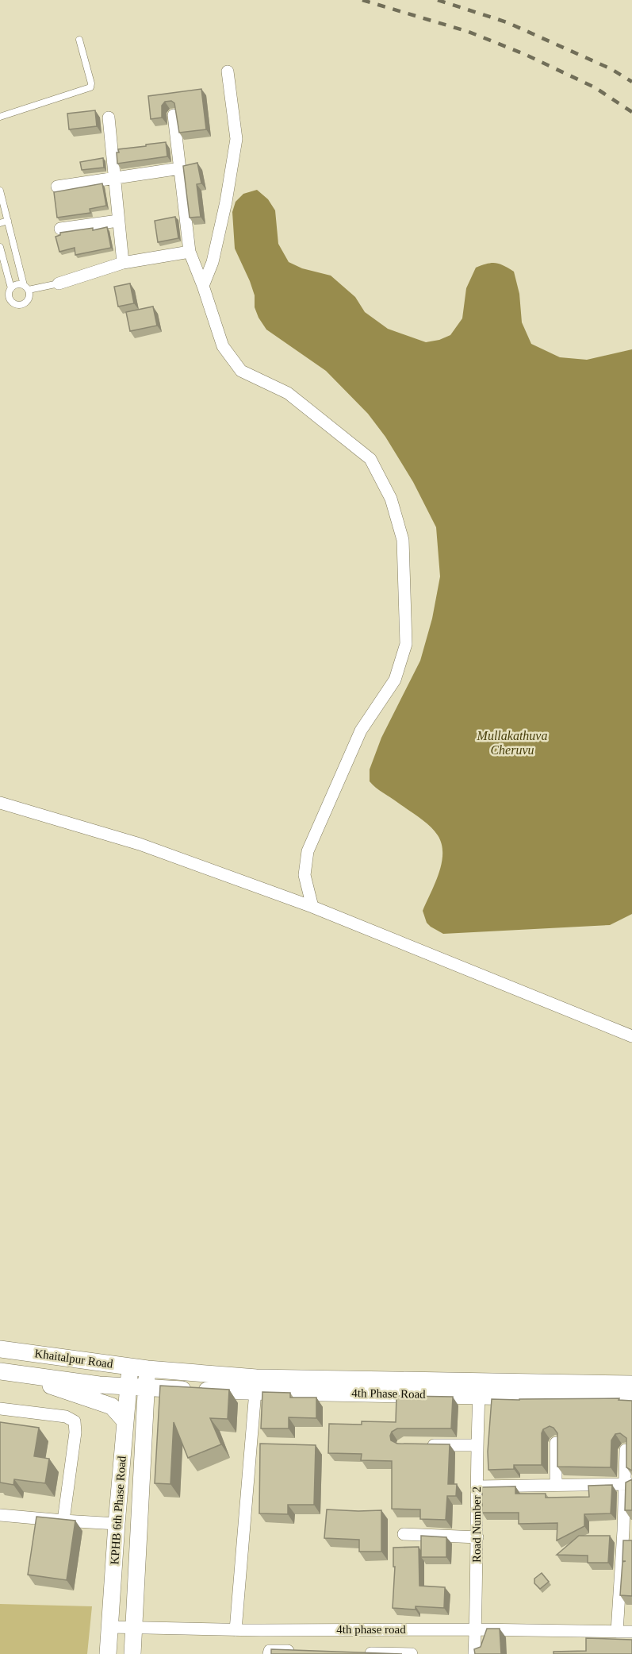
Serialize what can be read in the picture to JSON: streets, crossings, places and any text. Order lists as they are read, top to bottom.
{
  "streets": {
    "street": [
      "Khaitalpur Road",
      "4th Phase Road",
      "KPHB 6th Phase Road",
      "Road Number 2",
      "4th phase road"
    ]
  },
  "crossings": [
    ["Khaitalpur Road", "4th Phase Road"],
    ["Khaitalpur Road", "KPHB 6th Phase Road"],
    ["4th Phase Road", "KPHB 6th Phase Road"],
    ["4th Phase Road", "Road Number 2"],
    ["KPHB 6th Phase Road", "4th phase road"],
    ["Road Number 2", "4th phase road"]
  ],
  "water": ["Mullakathuva Cheruvu"]
}
